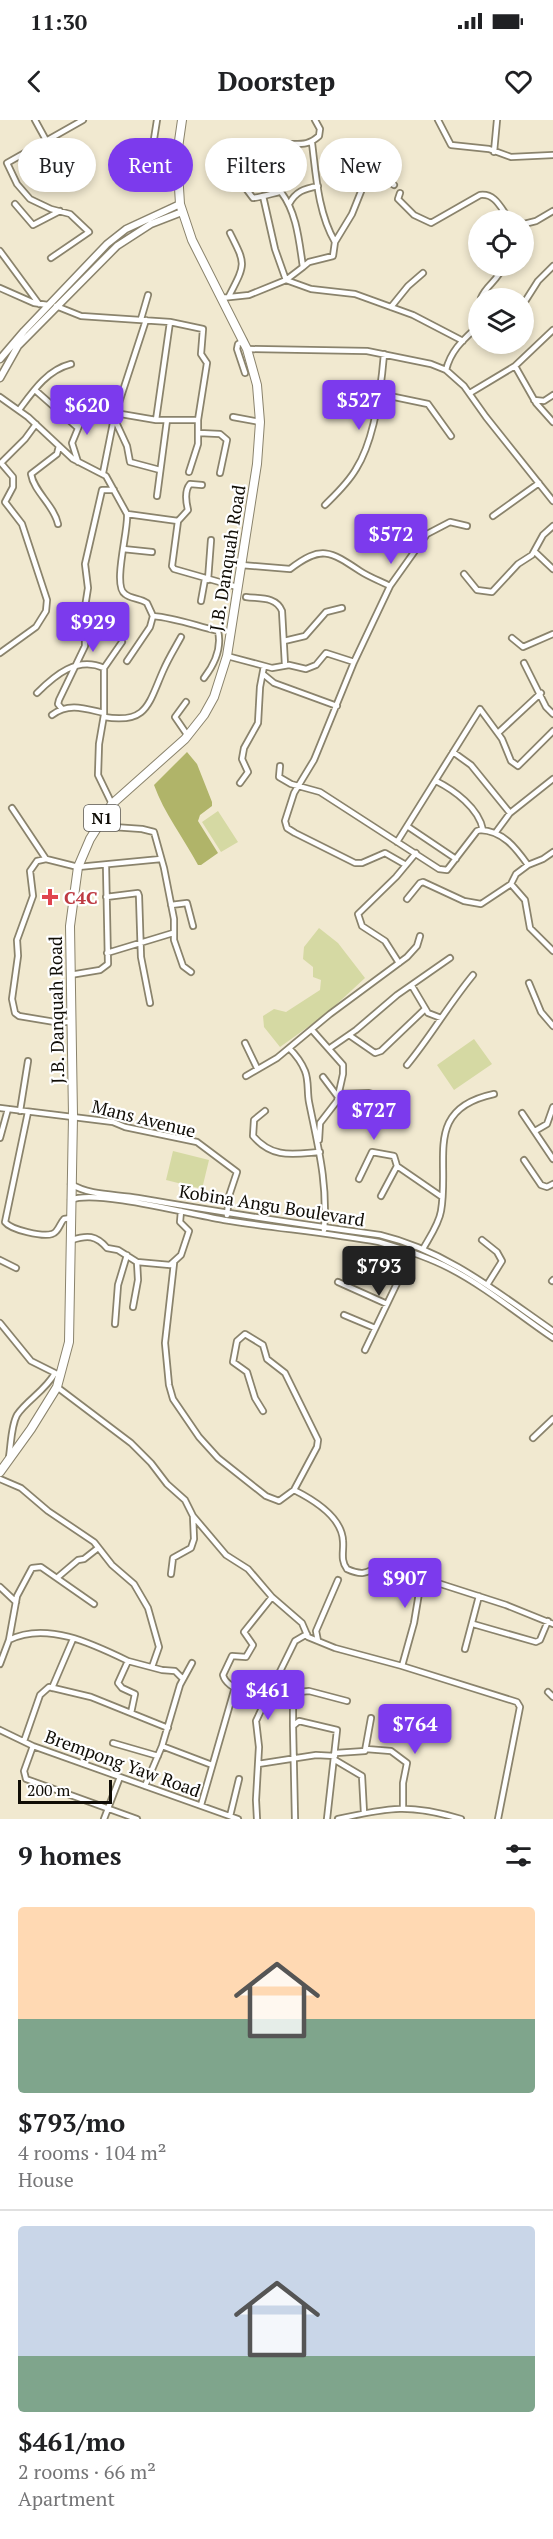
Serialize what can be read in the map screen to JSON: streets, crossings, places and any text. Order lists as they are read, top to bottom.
{
  "streets": {
    "highway": ["J.B. Danquah Road", "N1"],
    "street": ["Mans Avenue", "Kobina Angu Boulevard", "Brempong Yaw Road"]
  },
  "crossings": [
    ["J.B. Danquah Road", "N1"],
    ["J.B. Danquah Road", "Mans Avenue"],
    ["J.B. Danquah Road", "Kobina Angu Boulevard"],
    ["Mans Avenue", "Kobina Angu Boulevard"]
  ],
  "places": {
    "health": ["C4C"]
  },
  "scale_bar": "200 m",
  "page": {
    "status": "11:30",
    "header": "Doorstep",
    "chip": [
      "Buy",
      "Rent",
      "Filters",
      "New"
    ],
    "price": [
      "$527",
      "$620",
      "$572",
      "$929",
      "$727",
      "$793",
      "$907",
      "$461",
      "$764"
    ],
    "scale": "200 m",
    "heading": "9 homes",
    "list": [
      {
        "name": "$793/mo",
        "note": "4 rooms · 104 m² · House"
      },
      {
        "name": "$461/mo",
        "note": "2 rooms · 66 m² · Apartment"
      }
    ]
  }
}
